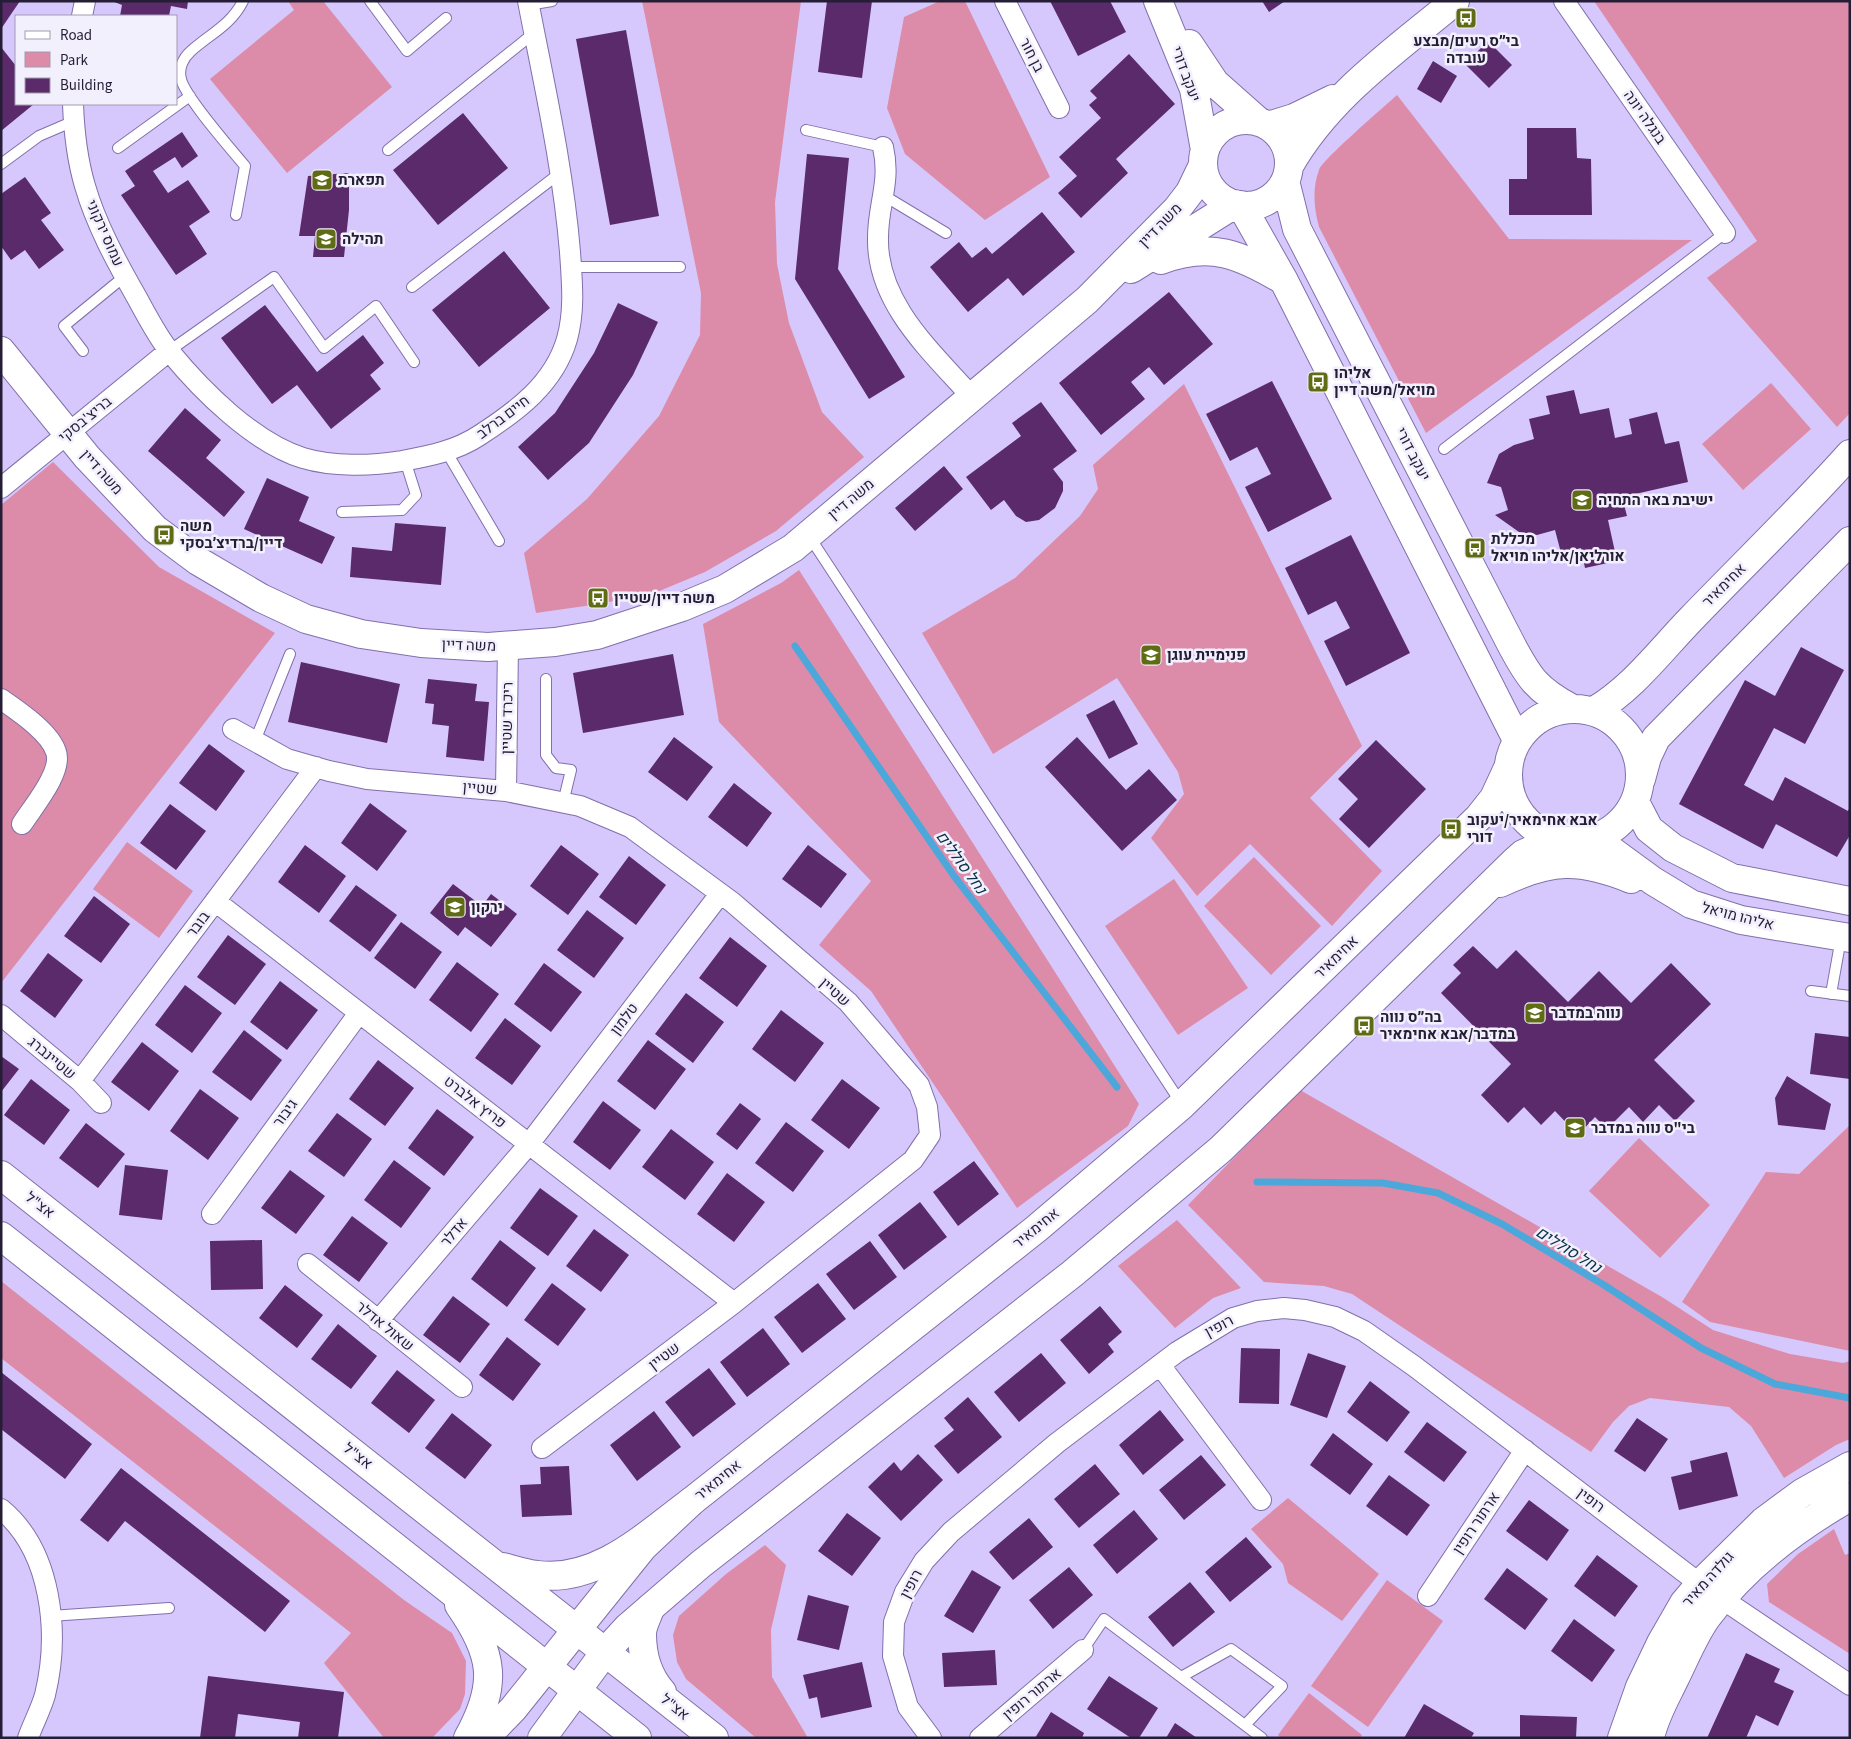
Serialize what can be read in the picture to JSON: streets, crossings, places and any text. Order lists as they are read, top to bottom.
{
  "streets": {
    "main road": [
      "יעקב דורי",
      "משה דיין",
      "אחימאיר",
      "אליהו מויאל",
      "אצ\"ל",
      "גולדה מאיר"
    ],
    "street": [
      "בן חור",
      "בנגלה יונה",
      "עמוס ירקוני",
      "חיים ברלב",
      "בריצ'בסקי",
      "ריכרד שטיין",
      "שטיין",
      "בובר",
      "טלמון",
      "שטיינברג",
      "פריץ אלברט",
      "גיבור",
      "אדלר",
      "שאול אדלר",
      "רופין",
      "ארתור רופין"
    ]
  },
  "crossings": [
    ["יעקב דורי", "משה דיין"],
    ["יעקב דורי", "אחימאיר"],
    ["יעקב דורי", "אליהו מויאל"],
    ["משה דיין", "בריצ'בסקי"],
    ["משה דיין", "ריכרד שטיין"],
    ["עמוס ירקוני", "חיים ברלב"],
    ["עמוס ירקוני", "בריצ'בסקי"],
    ["חיים ברלב", "בריצ'בסקי"],
    ["אחימאיר", "אליהו מויאל"],
    ["אחימאיר", "אצ\"ל"],
    ["ריכרד שטיין", "שטיין"],
    ["שטיין", "בובר"],
    ["שטיין", "טלמון"],
    ["שטיין", "פריץ אלברט"],
    ["בובר", "שטיינברג"],
    ["בובר", "פריץ אלברט"],
    ["טלמון", "פריץ אלברט"],
    ["טלמון", "אדלר"],
    ["פריץ אלברט", "גיבור"],
    ["פריץ אלברט", "אדלר"],
    ["אדלר", "שאול אדלר"],
    ["רופין", "ארתור רופין"],
    ["רופין", "גולדה מאיר"]
  ],
  "water": ["נחל סוללים"],
  "places": {
    "bus stop": [
      "בי״ס רעים/מבצע עובדה",
      "אליהו מויאל/משה דיין",
      "משה דיין/ברדיצ׳בסקי",
      "מכללת אורליאן/אליהו מויאל",
      "משה דיין/שטיין",
      "אבא אחימאיר/יעקוב דורי",
      "בה״ס נווה במדבר/אבא אחימאיר"
    ],
    "school or university": [
      "תפארת",
      "תהילה",
      "ישיבת באר התחיה",
      "פנימיית עוגן",
      "ירקון",
      "נווה במדבר",
      "בי\"ס נווה במדבר"
    ]
  },
  "legend": ["Road", "Park", "Building"]
}
